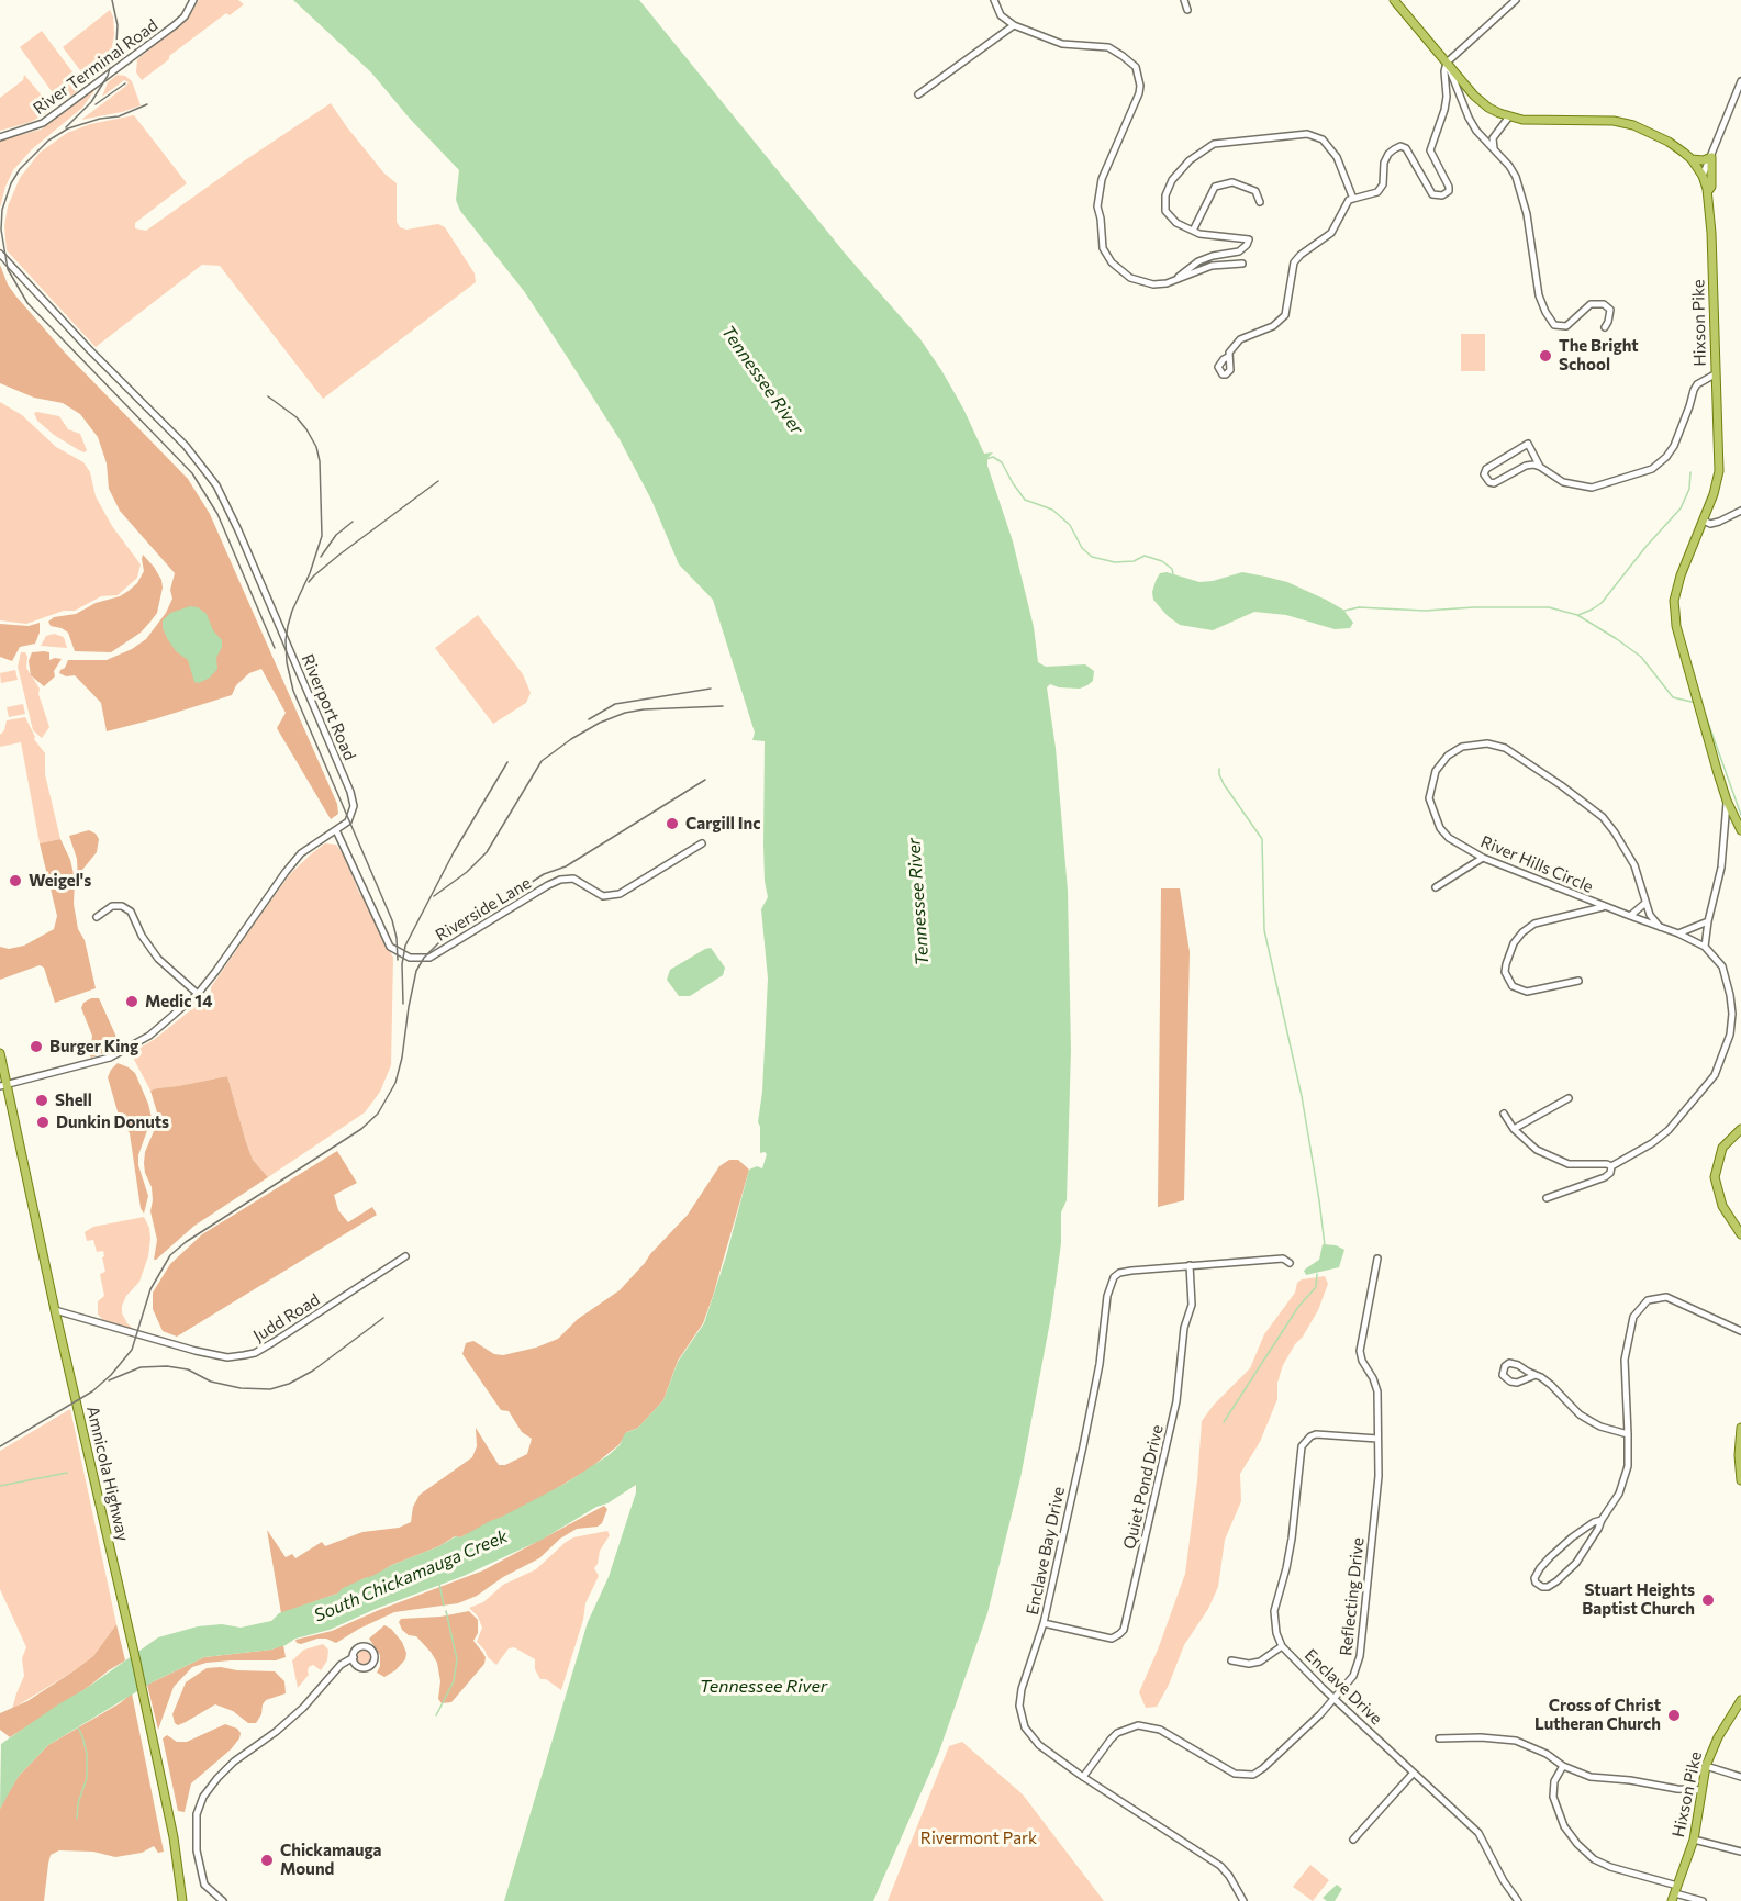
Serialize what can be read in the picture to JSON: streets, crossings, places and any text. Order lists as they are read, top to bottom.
{
  "streets": {
    "main road": ["Hixson Pike", "Amnicola Highway"],
    "street": [
      "River Terminal Road",
      "Riverport Road",
      "River Hills Circle",
      "Riverside Lane",
      "Judd Road",
      "Quiet Pond Drive",
      "Enclave Bay Drive",
      "Reflecting Drive",
      "Enclave Drive"
    ]
  },
  "crossings": [
    ["Riverport Road", "Riverside Lane"],
    ["Riverport Road", "Amnicola Highway"],
    ["Judd Road", "Amnicola Highway"],
    ["Quiet Pond Drive", "Enclave Bay Drive"],
    ["Enclave Bay Drive", "Reflecting Drive"],
    ["Reflecting Drive", "Enclave Drive"]
  ],
  "water": ["Tennessee River", "South Chickamauga Creek"],
  "parks": ["Rivermont Park"],
  "places": [
    "The Bright School",
    "Cargill Inc",
    "Weigel's",
    "Medic 14",
    "Burger King",
    "Shell",
    "Dunkin Donuts",
    "Stuart Heights Baptist Church",
    "Cross of Christ Lutheran Church",
    "Chickamauga Mound"
  ]
}
